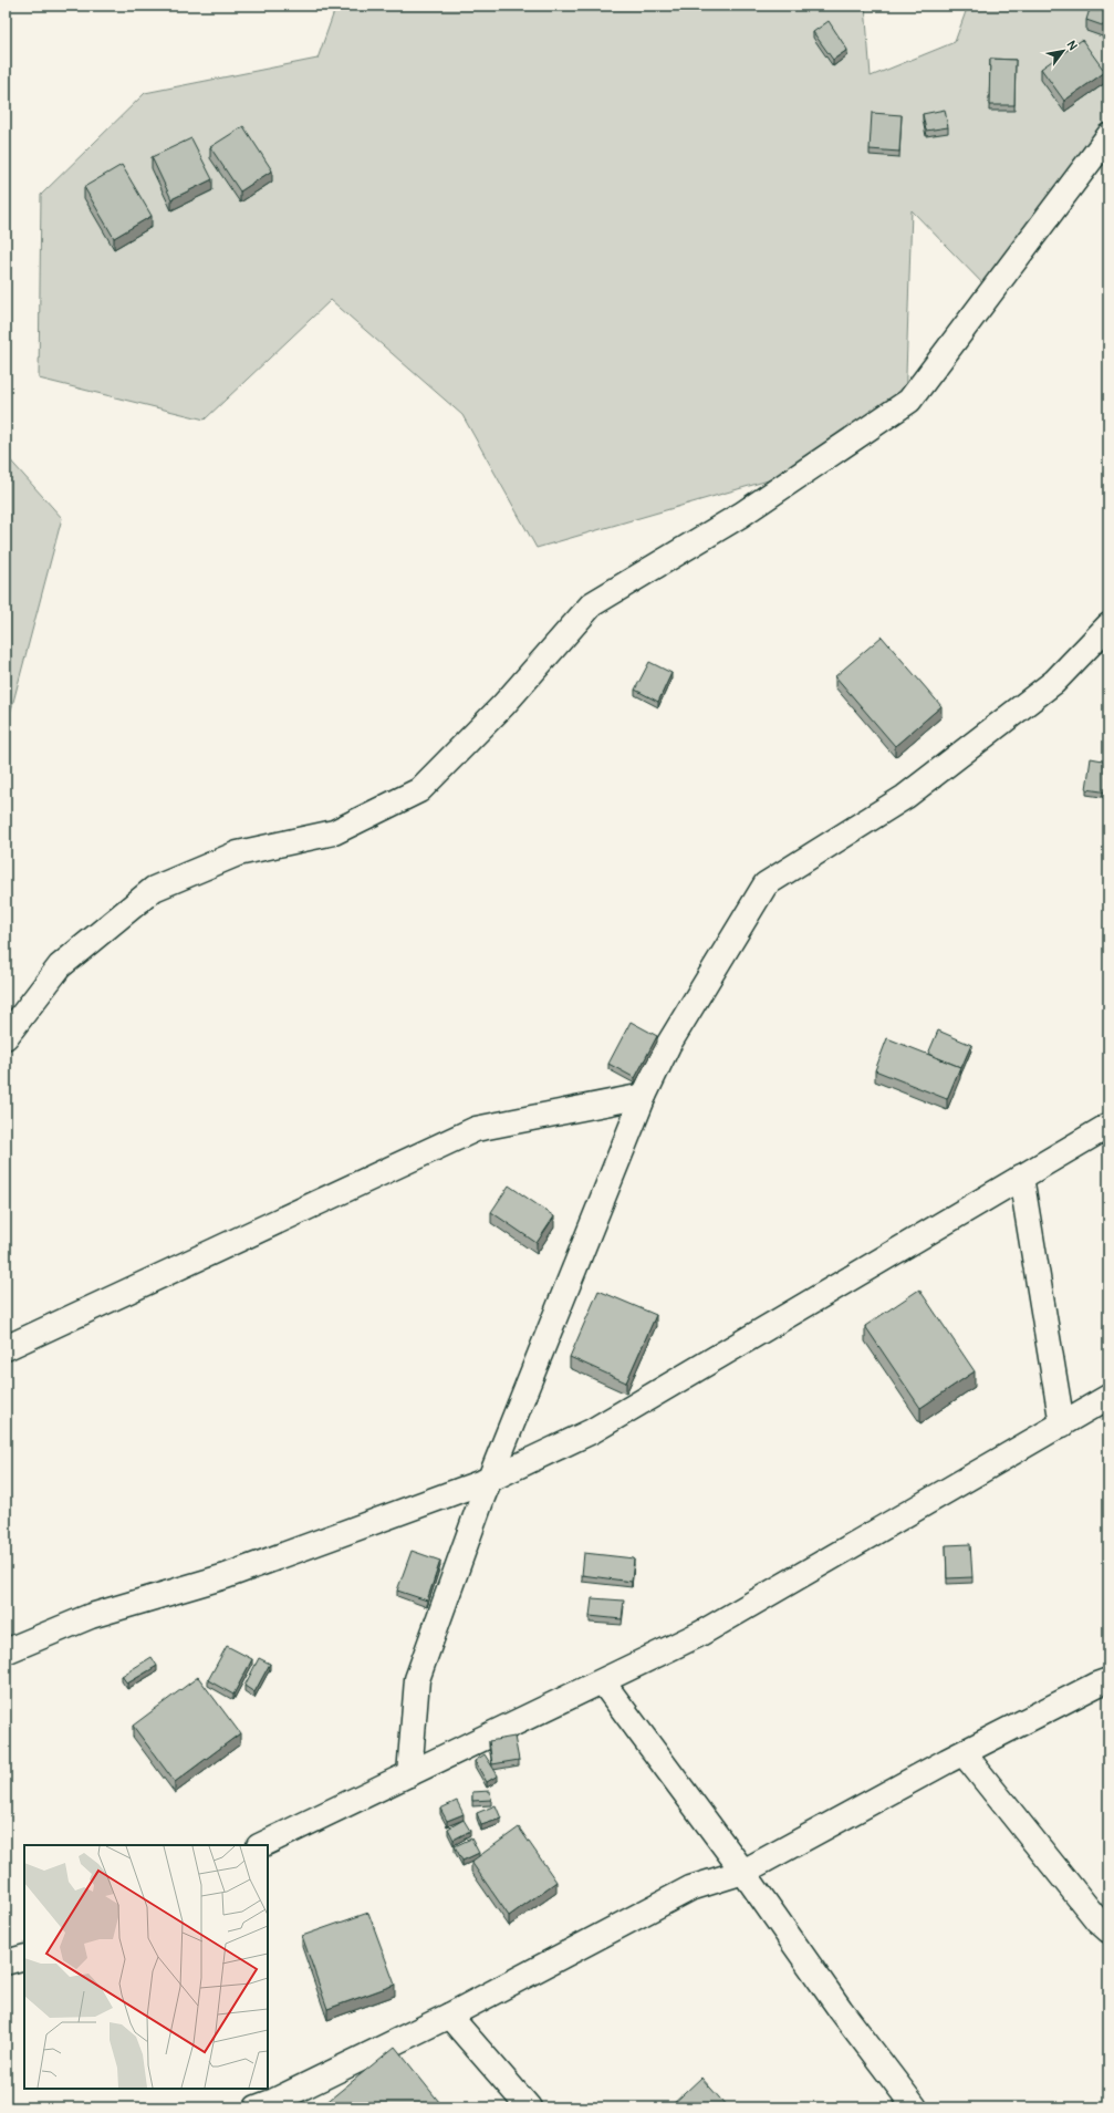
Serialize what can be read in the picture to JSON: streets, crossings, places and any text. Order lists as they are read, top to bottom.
{
  "north": "top right"
}
